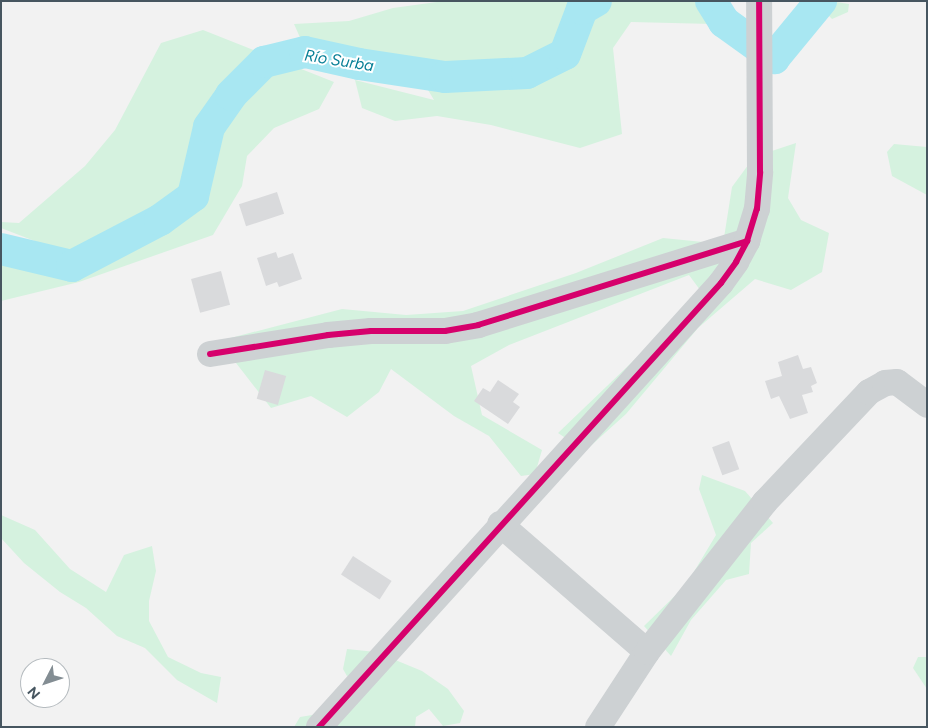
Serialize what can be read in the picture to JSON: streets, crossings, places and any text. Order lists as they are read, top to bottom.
{
  "water": ["Río Surba"],
  "north": "bottom left"
}
